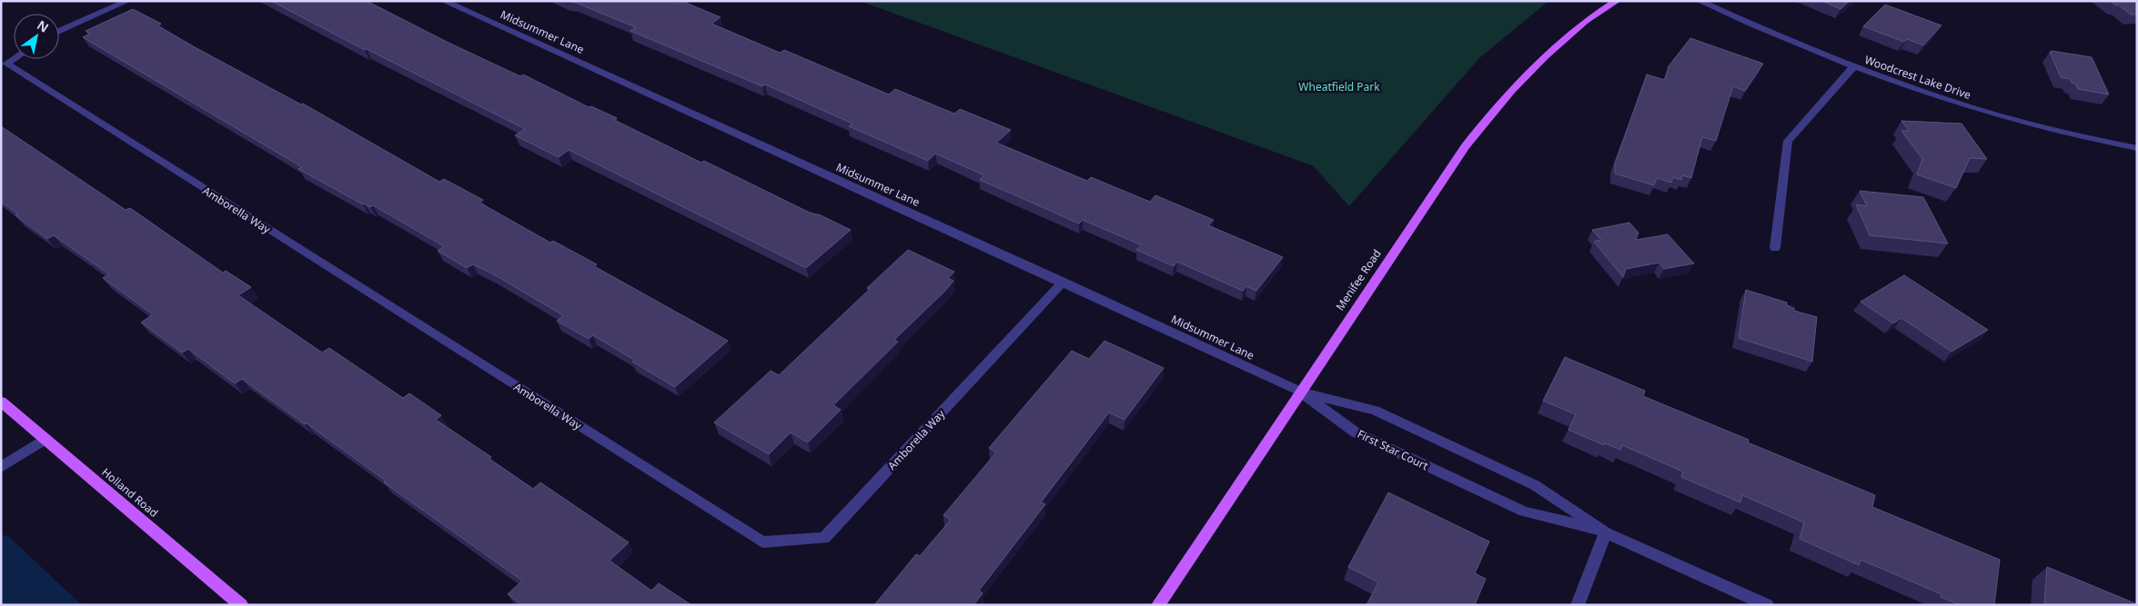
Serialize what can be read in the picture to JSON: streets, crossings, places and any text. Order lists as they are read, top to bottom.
{
  "streets": {
    "main road": ["Menifee Road", "Holland Road"],
    "street": [
      "Midsummer Lane",
      "Woodcrest Lake Drive",
      "Amborella Way",
      "First Star Court"
    ]
  },
  "crossings": [
    ["Midsummer Lane", "Amborella Way"],
    ["Midsummer Lane", "Menifee Road"],
    ["Midsummer Lane", "First Star Court"],
    ["Menifee Road", "First Star Court"]
  ],
  "parks": ["Wheatfield Park"],
  "north": "top right"
}
